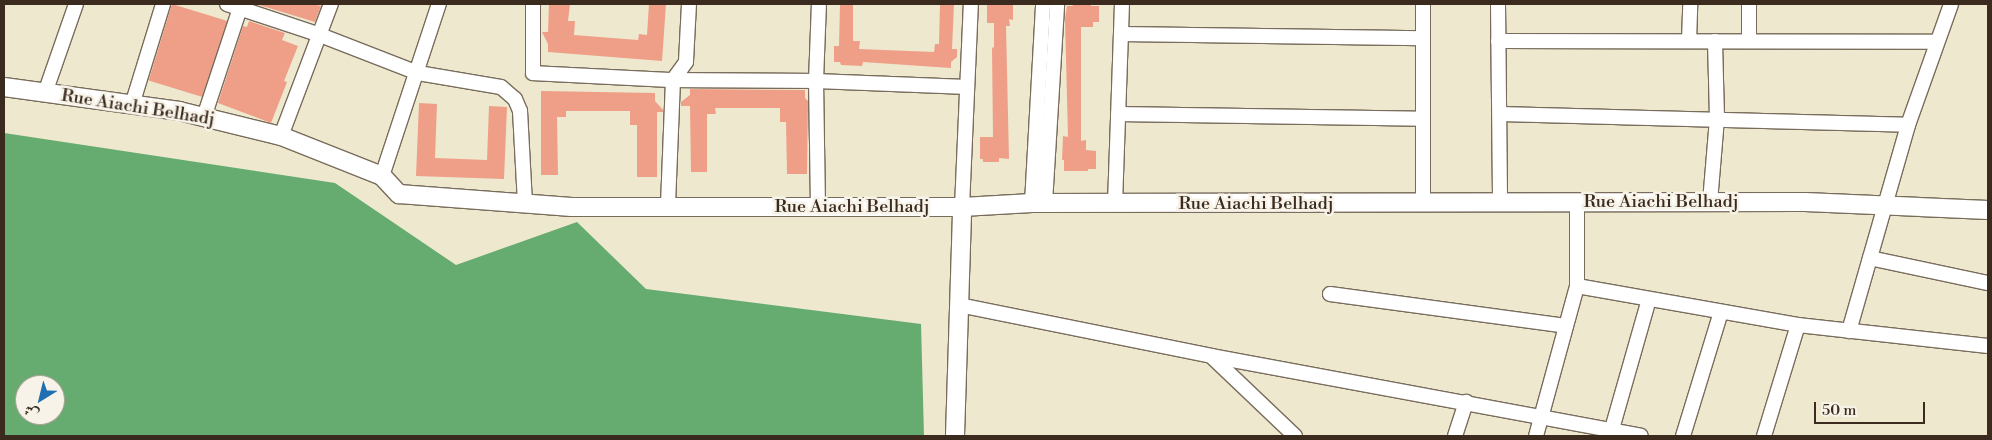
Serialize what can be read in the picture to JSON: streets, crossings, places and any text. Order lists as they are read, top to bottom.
{
  "streets": {
    "street": ["Rue Aiachi Belhadj"]
  },
  "scale_bar": "50 m",
  "north": "bottom left"
}
